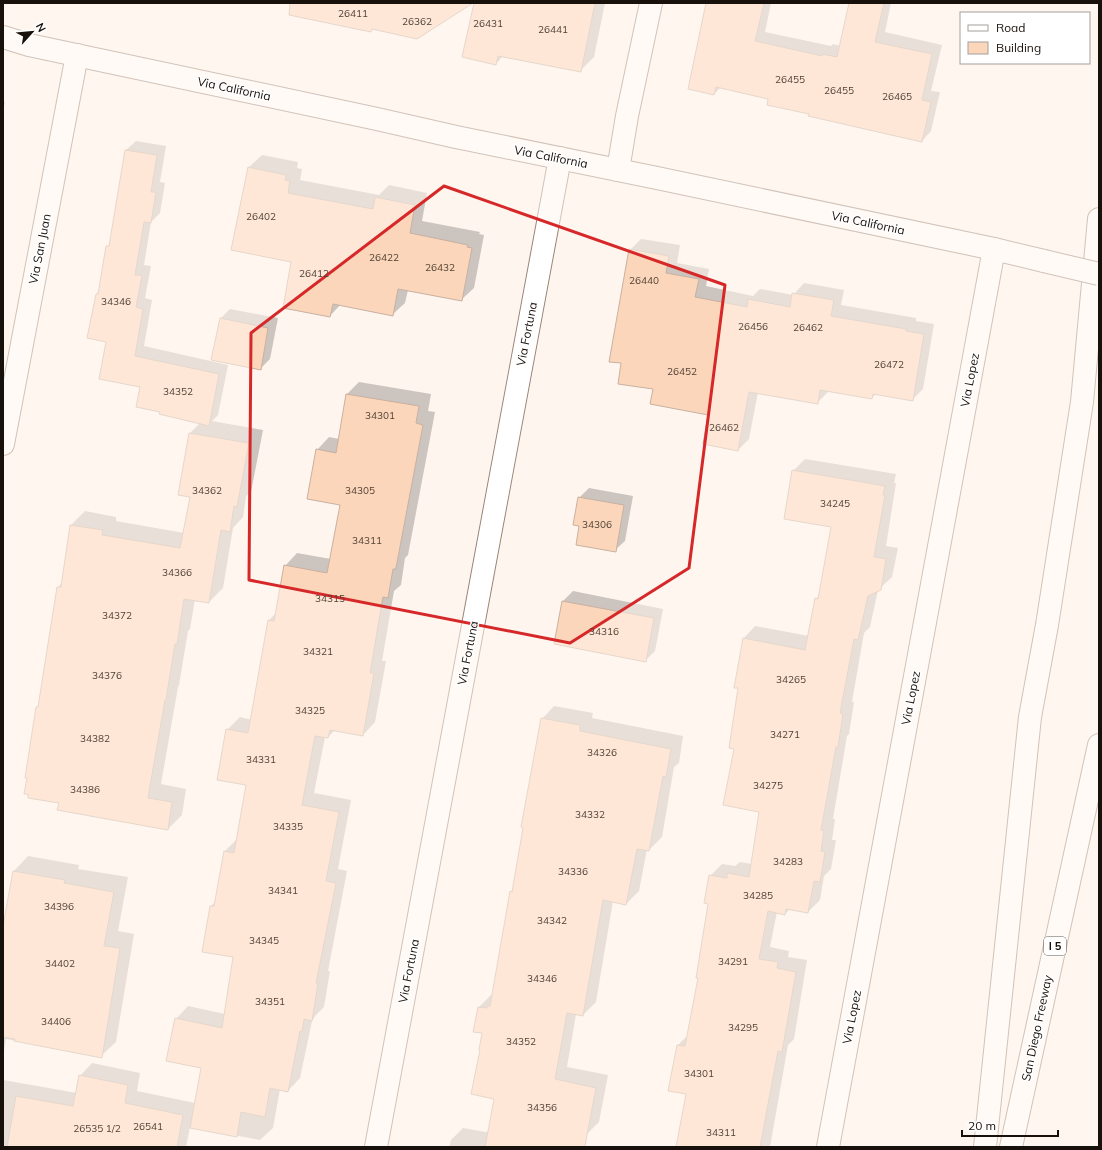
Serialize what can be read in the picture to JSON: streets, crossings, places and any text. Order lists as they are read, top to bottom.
{
  "streets": {
    "main road": [
      "Via California",
      "Via San Juan",
      "Via Fortuna",
      "Via Lopez",
      "I 5",
      "San Diego Freeway"
    ]
  },
  "crossings": [
    ["Via California", "Via San Juan"],
    ["Via California", "Via Fortuna"],
    ["Via California", "Via Lopez"]
  ],
  "house_numbers": [
    "26411",
    "26362",
    "26431",
    "26441",
    "26455",
    "26455",
    "26465",
    "26402",
    "26422",
    "26432",
    "26412",
    "26440",
    "34346",
    "26456",
    "26462",
    "26472",
    "26452",
    "34352",
    "34301",
    "26462",
    "34362",
    "34305",
    "34245",
    "34306",
    "34311",
    "34366",
    "34315",
    "34372",
    "34316",
    "34321",
    "34376",
    "34265",
    "34325",
    "34271",
    "34382",
    "34326",
    "34331",
    "34275",
    "34386",
    "34332",
    "34335",
    "34283",
    "34336",
    "34341",
    "34285",
    "34396",
    "34342",
    "34345",
    "34291",
    "34402",
    "34346",
    "34351",
    "34406",
    "34295",
    "34352",
    "34301",
    "34356",
    "26541",
    "26535 1/2",
    "34311"
  ],
  "legend": ["Road", "Building"],
  "scale_bar": "20 m",
  "north": "top right"
}
